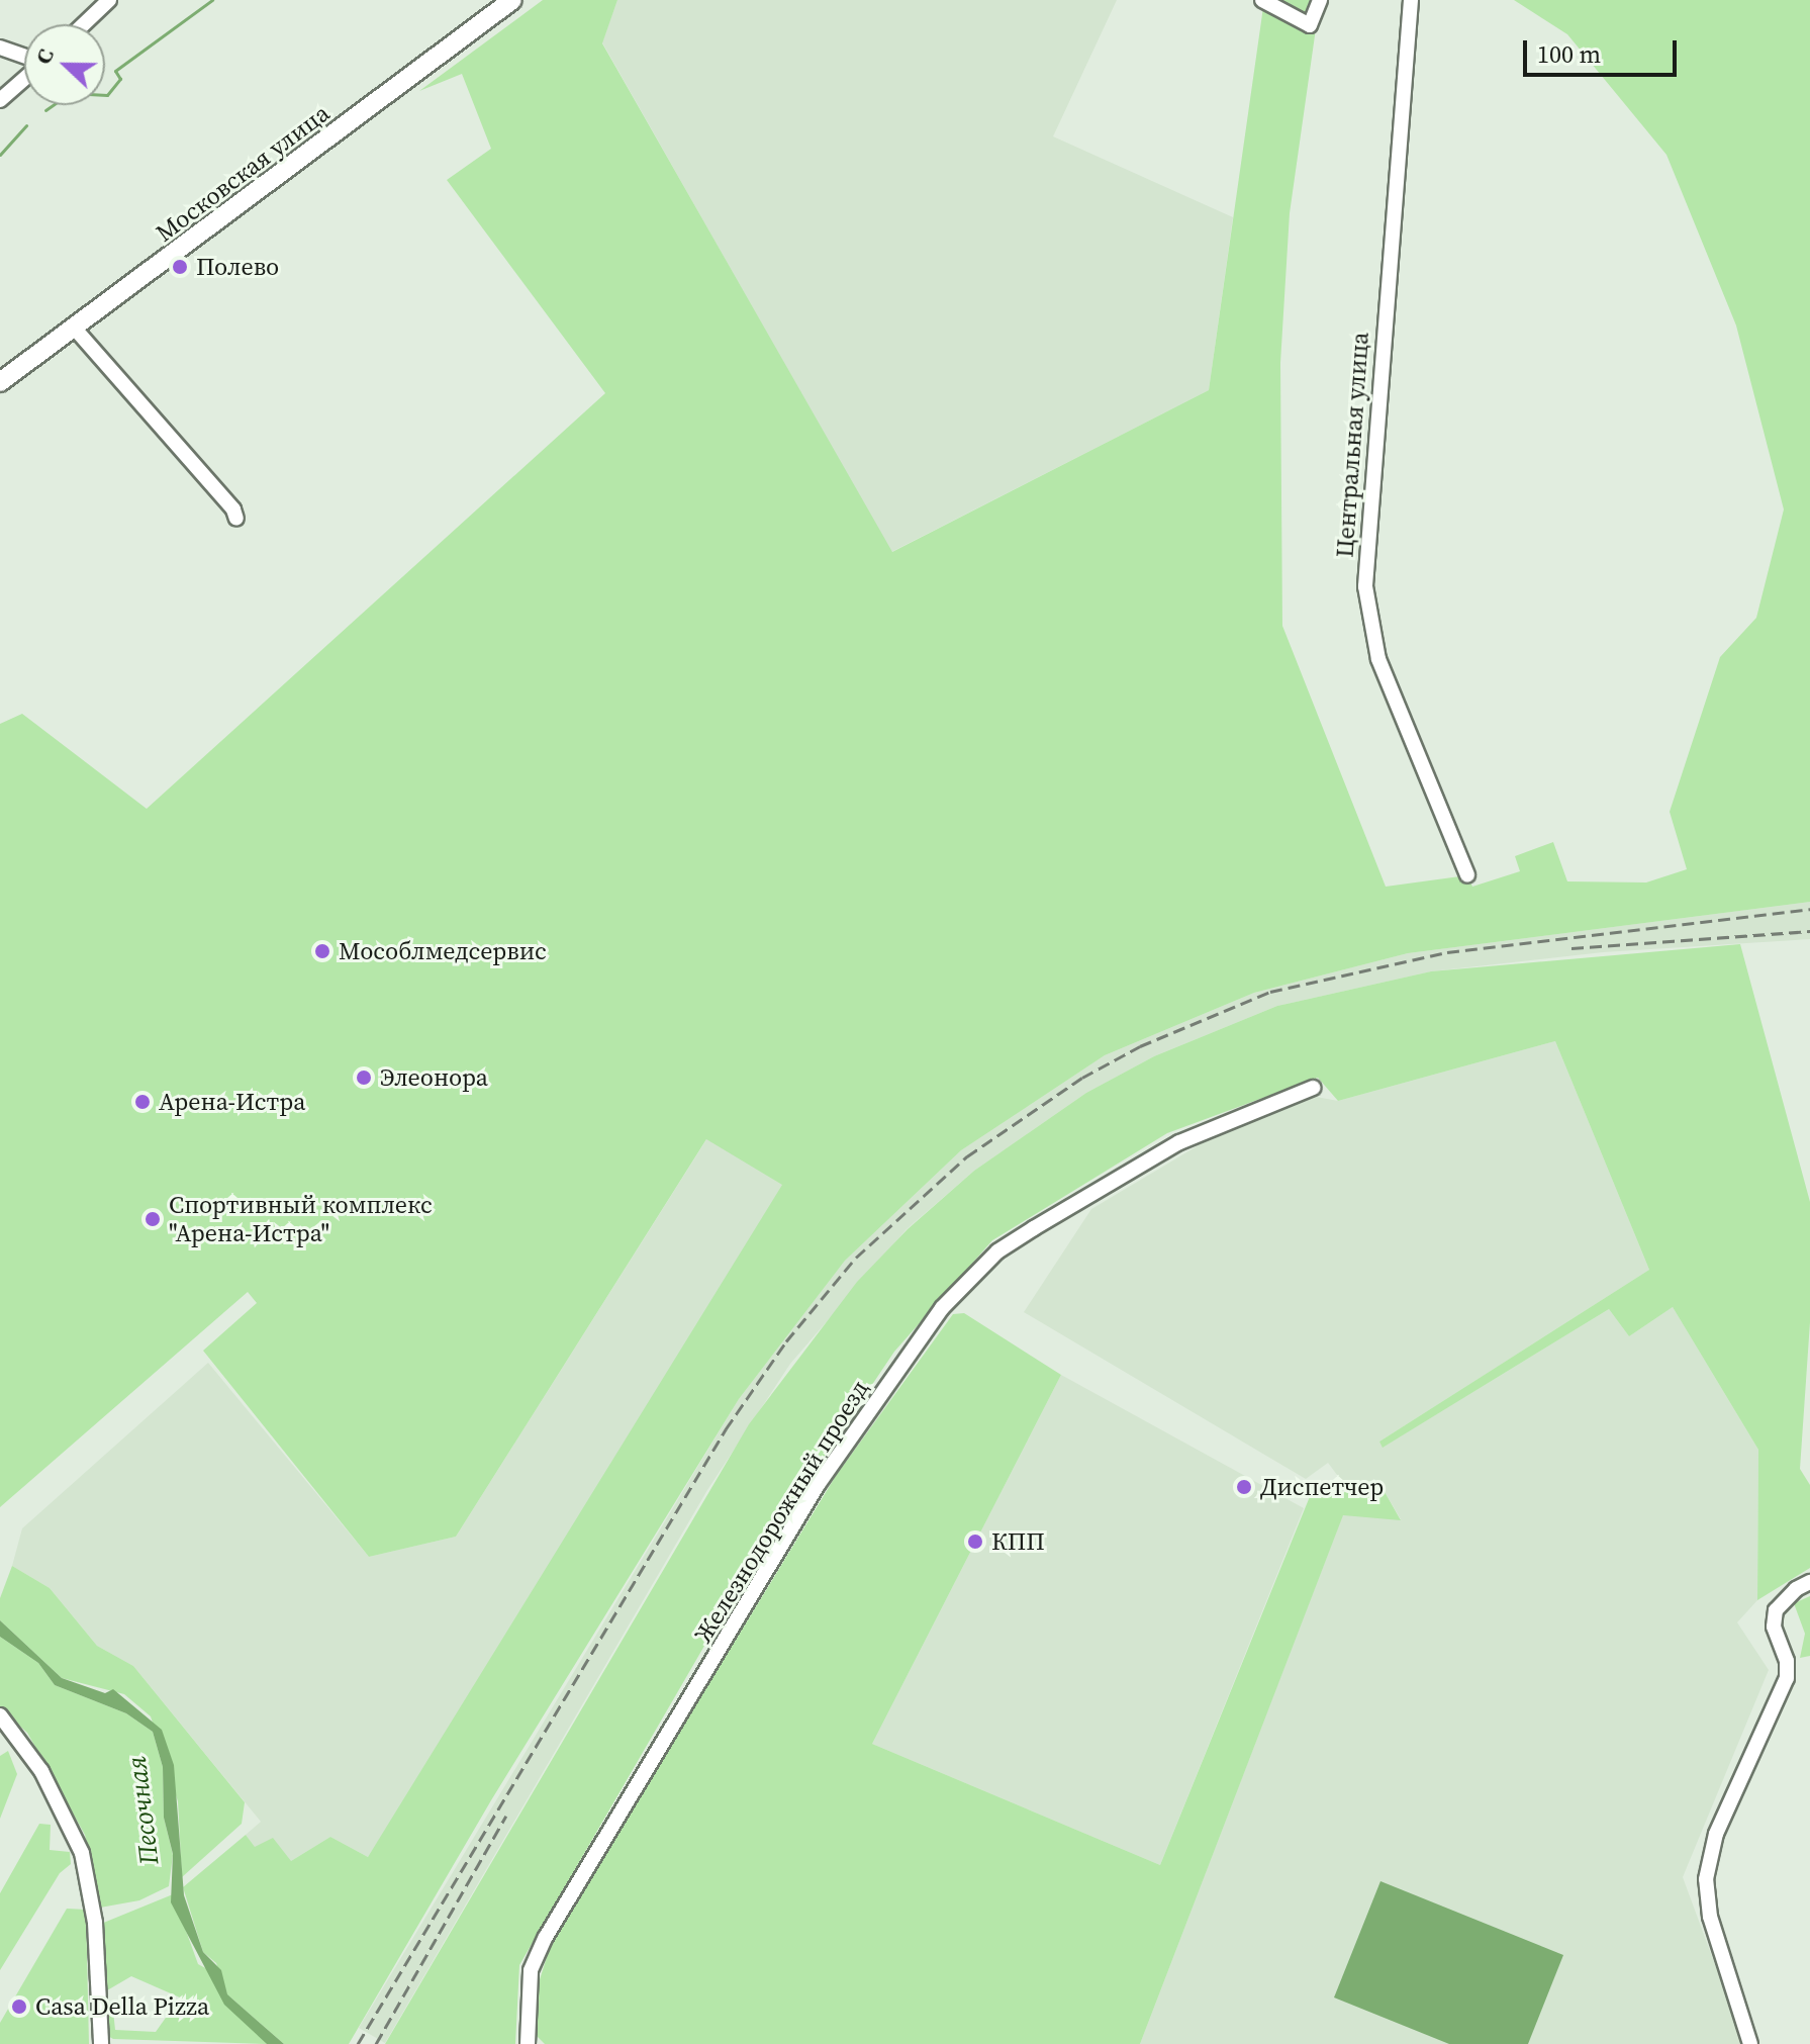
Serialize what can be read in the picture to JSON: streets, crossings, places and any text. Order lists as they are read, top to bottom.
{
  "streets": {
    "main road": ["Московская улица"],
    "street": ["Центральная улица", "Железнодорожный проезд"]
  },
  "water": ["Песочная"],
  "places": [
    "Полево",
    "Мособлмедсервис",
    "Элеонора",
    "Арена-Истра",
    "Спортивный комплекс \"Арена-Истра\"",
    "Диспетчер",
    "КПП",
    "Casa Della Pizza"
  ],
  "scale_bar": "100 m",
  "north": "left"
}
